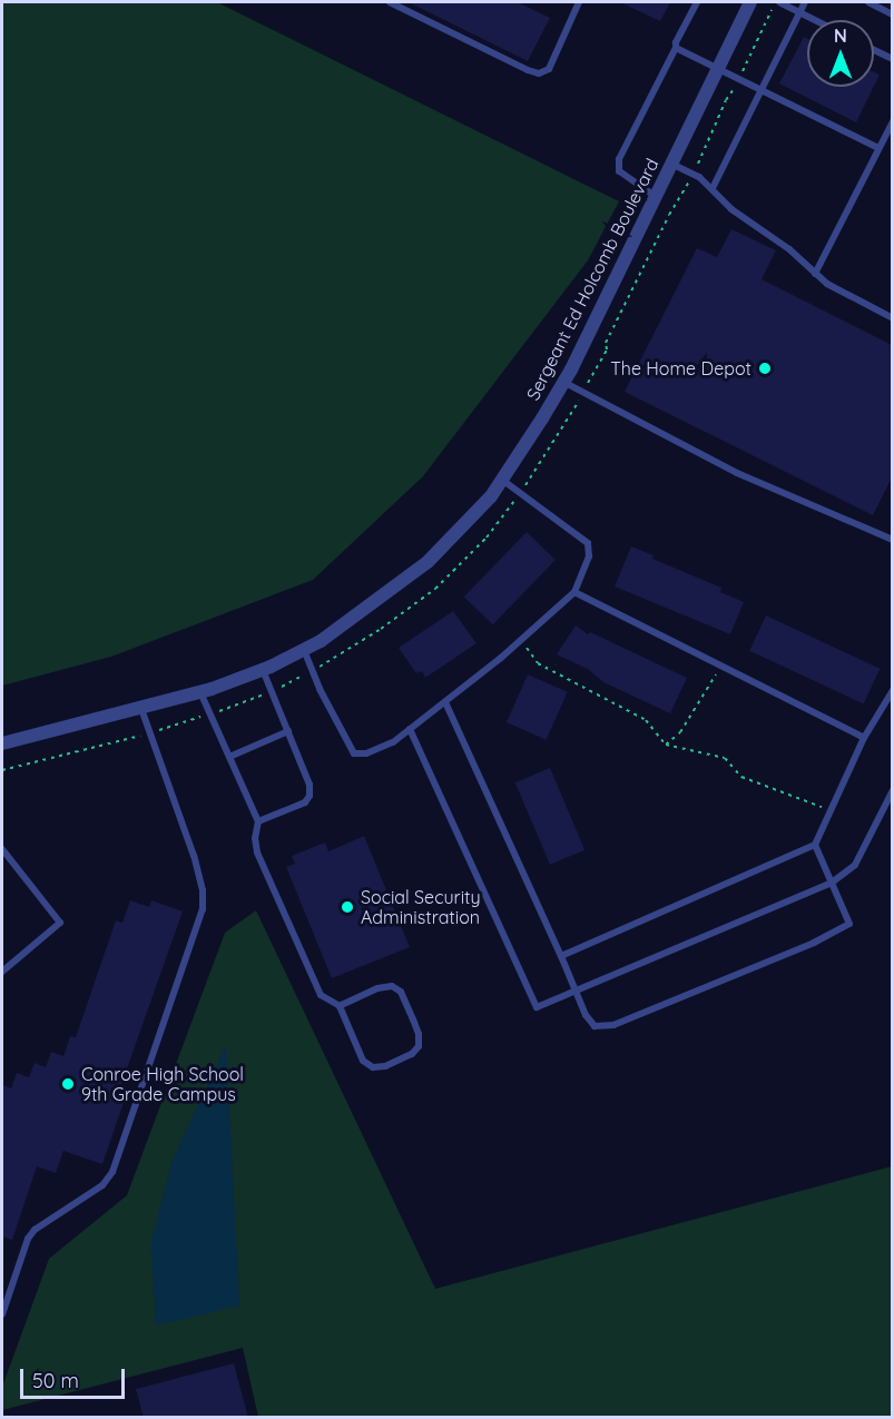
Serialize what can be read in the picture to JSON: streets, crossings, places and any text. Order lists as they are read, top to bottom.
{
  "streets": {
    "street": ["Sergeant Ed Holcomb Boulevard"]
  },
  "places": ["The Home Depot", "Social Security Administration", "Conroe High School 9th Grade Campus"],
  "scale_bar": "50 m",
  "north": "top"
}
